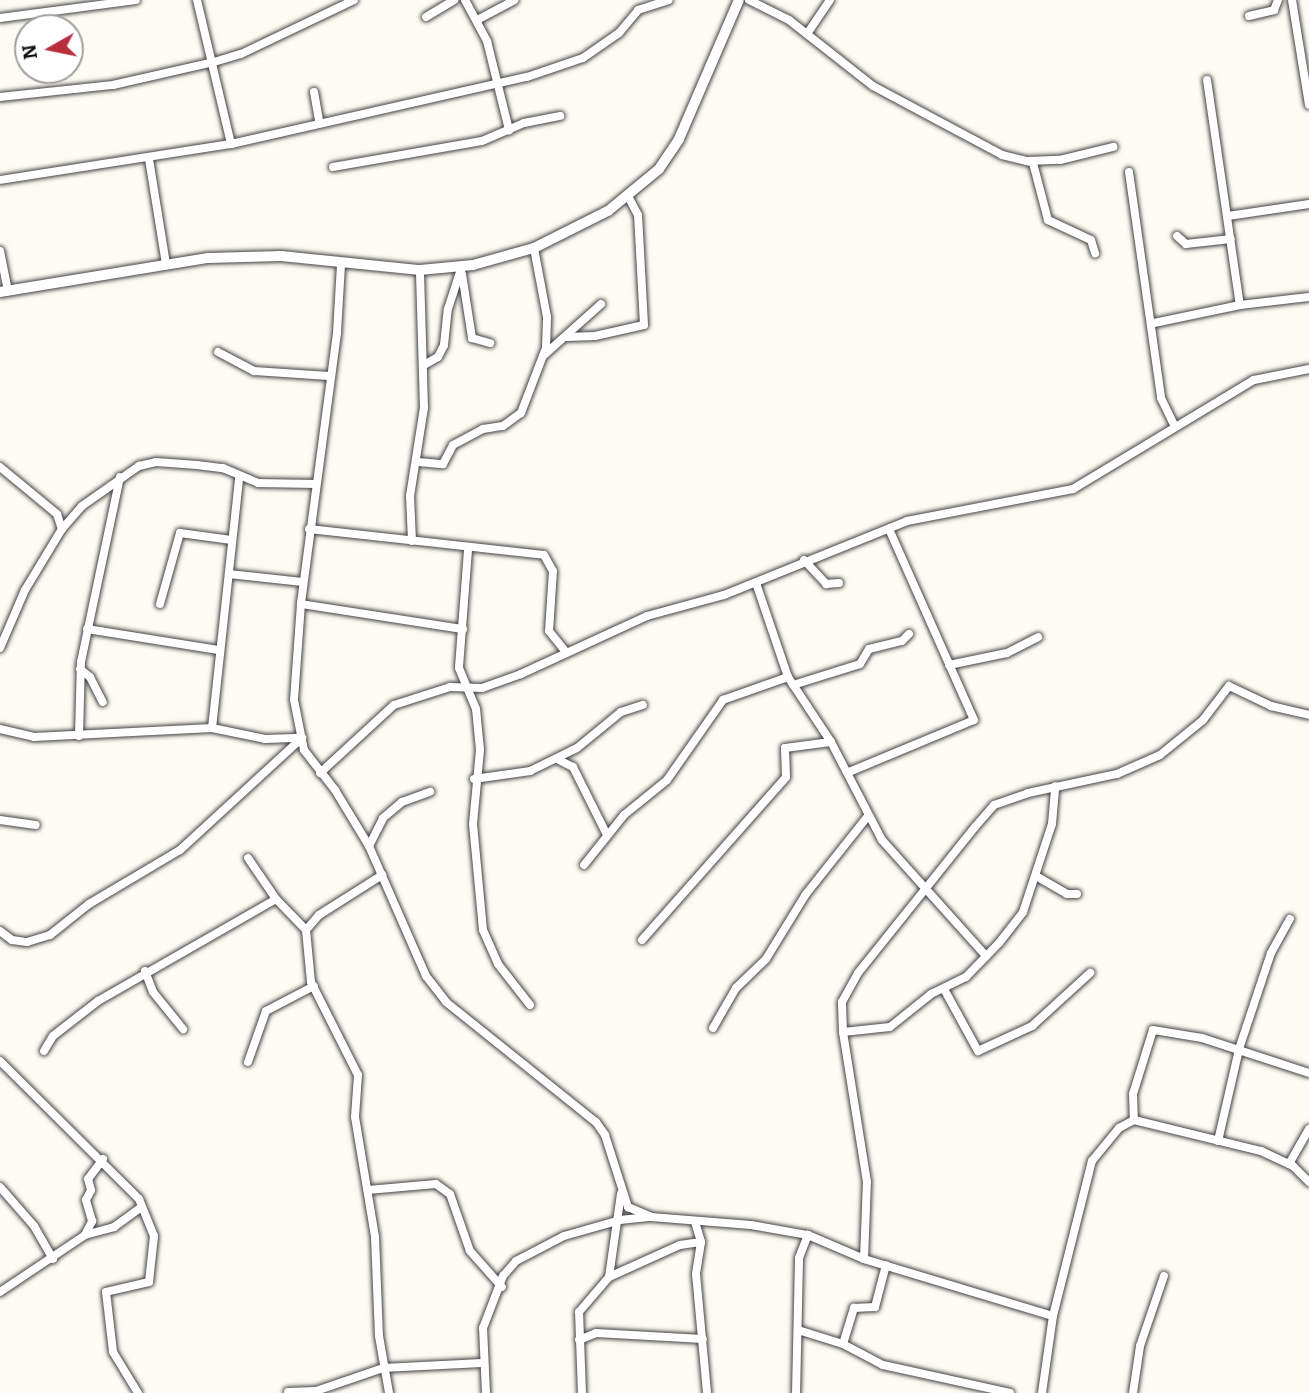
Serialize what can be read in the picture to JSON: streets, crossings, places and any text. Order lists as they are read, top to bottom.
{
  "north": "left"
}
